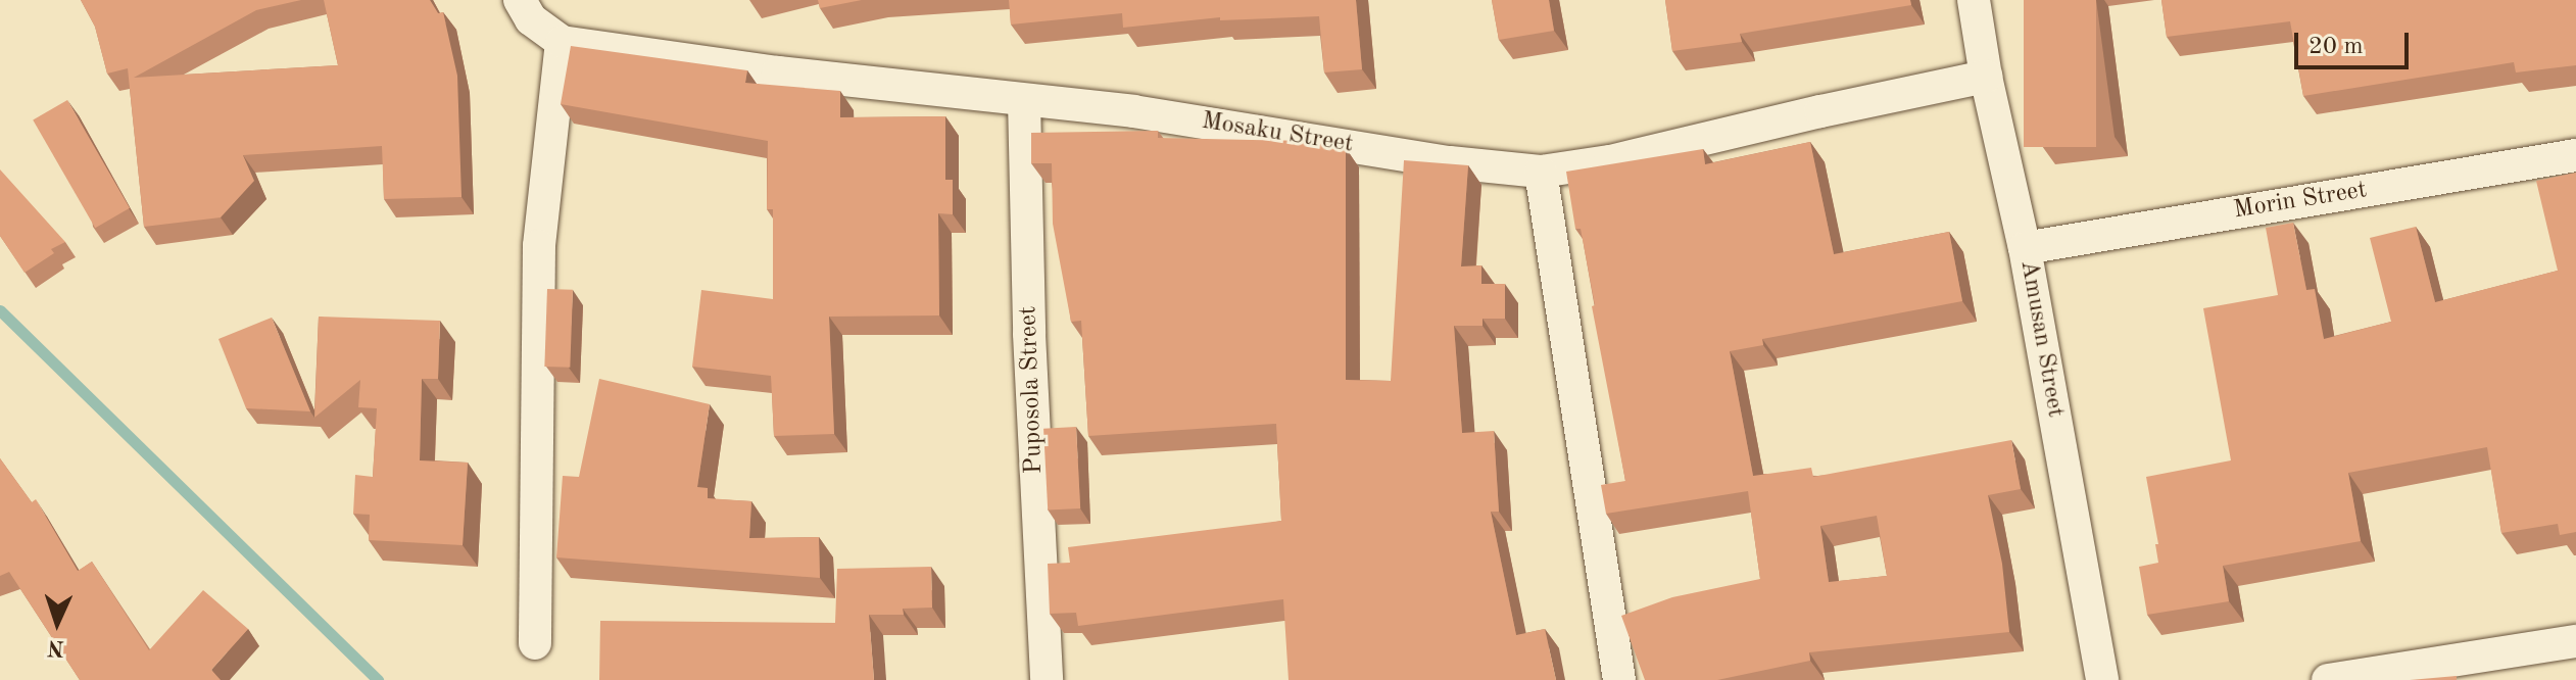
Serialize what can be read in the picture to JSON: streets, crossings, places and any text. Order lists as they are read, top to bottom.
{
  "streets": {
    "street": [
      "Mosaku Street",
      "Morin Street",
      "Amusan Street",
      "Puposola Street"
    ]
  },
  "crossings": [
    ["Mosaku Street", "Amusan Street"],
    ["Mosaku Street", "Puposola Street"],
    ["Morin Street", "Amusan Street"]
  ],
  "scale_bar": "20 m",
  "north": "bottom"
}
